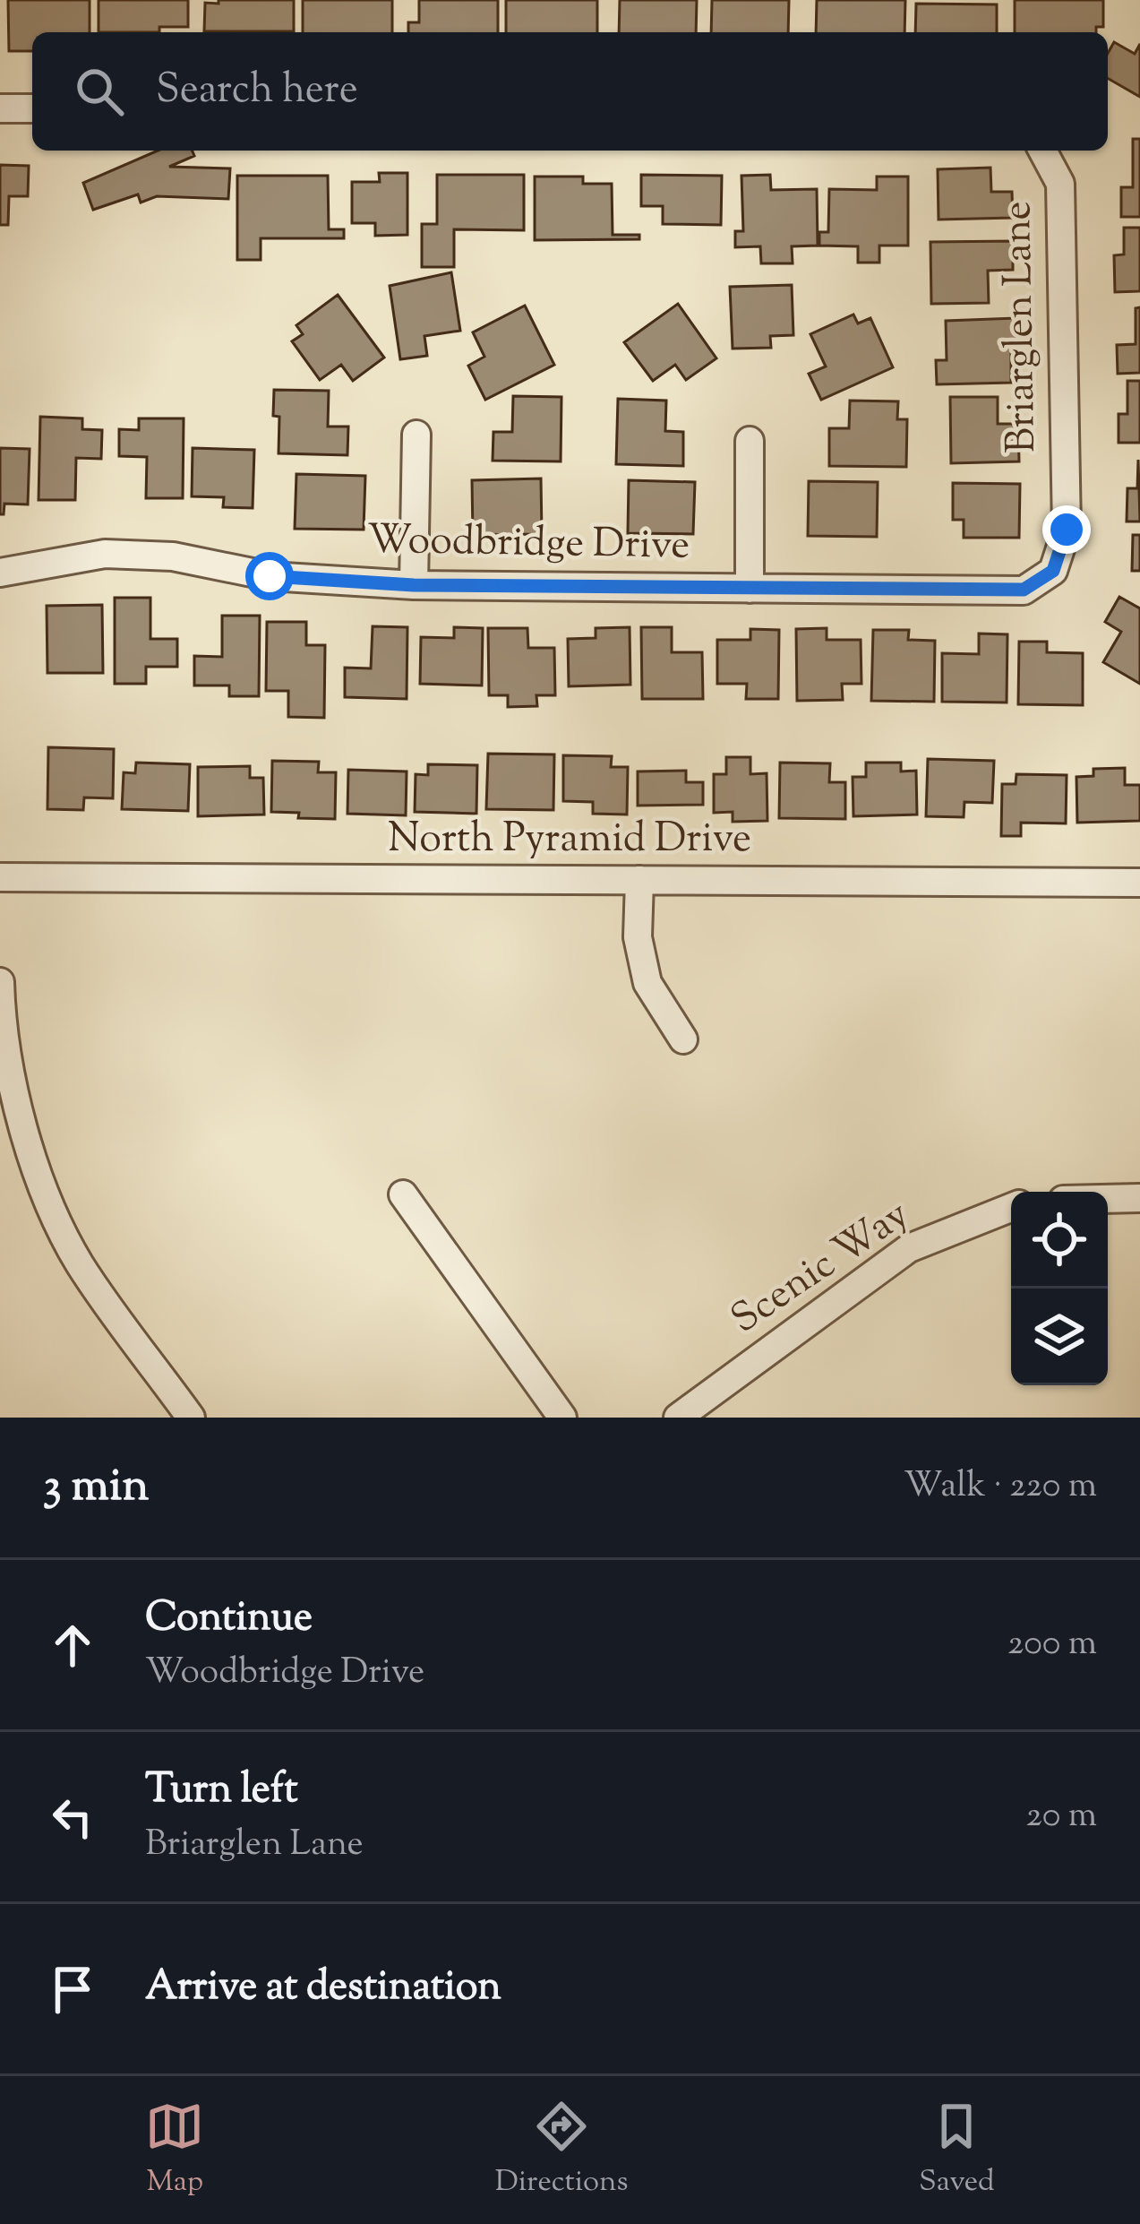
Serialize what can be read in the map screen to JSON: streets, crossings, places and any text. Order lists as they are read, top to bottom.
{
  "streets": {
    "street": [
      "Briarglen Lane",
      "Woodbridge Drive",
      "North Pyramid Drive",
      "Scenic Way"
    ]
  },
  "crossings": [
    ["Briarglen Lane", "Woodbridge Drive"]
  ],
  "page": {
    "search": "Search here",
    "heading": ["3 min", "Walk · 220 m"],
    "list": [
      ["Continue", "Woodbridge Drive", "200 m"],
      ["Turn left", "Briarglen Lane", "20 m"],
      "Arrive at destination"
    ],
    "nav": ["Map", "Directions", "Saved"]
  }
}
